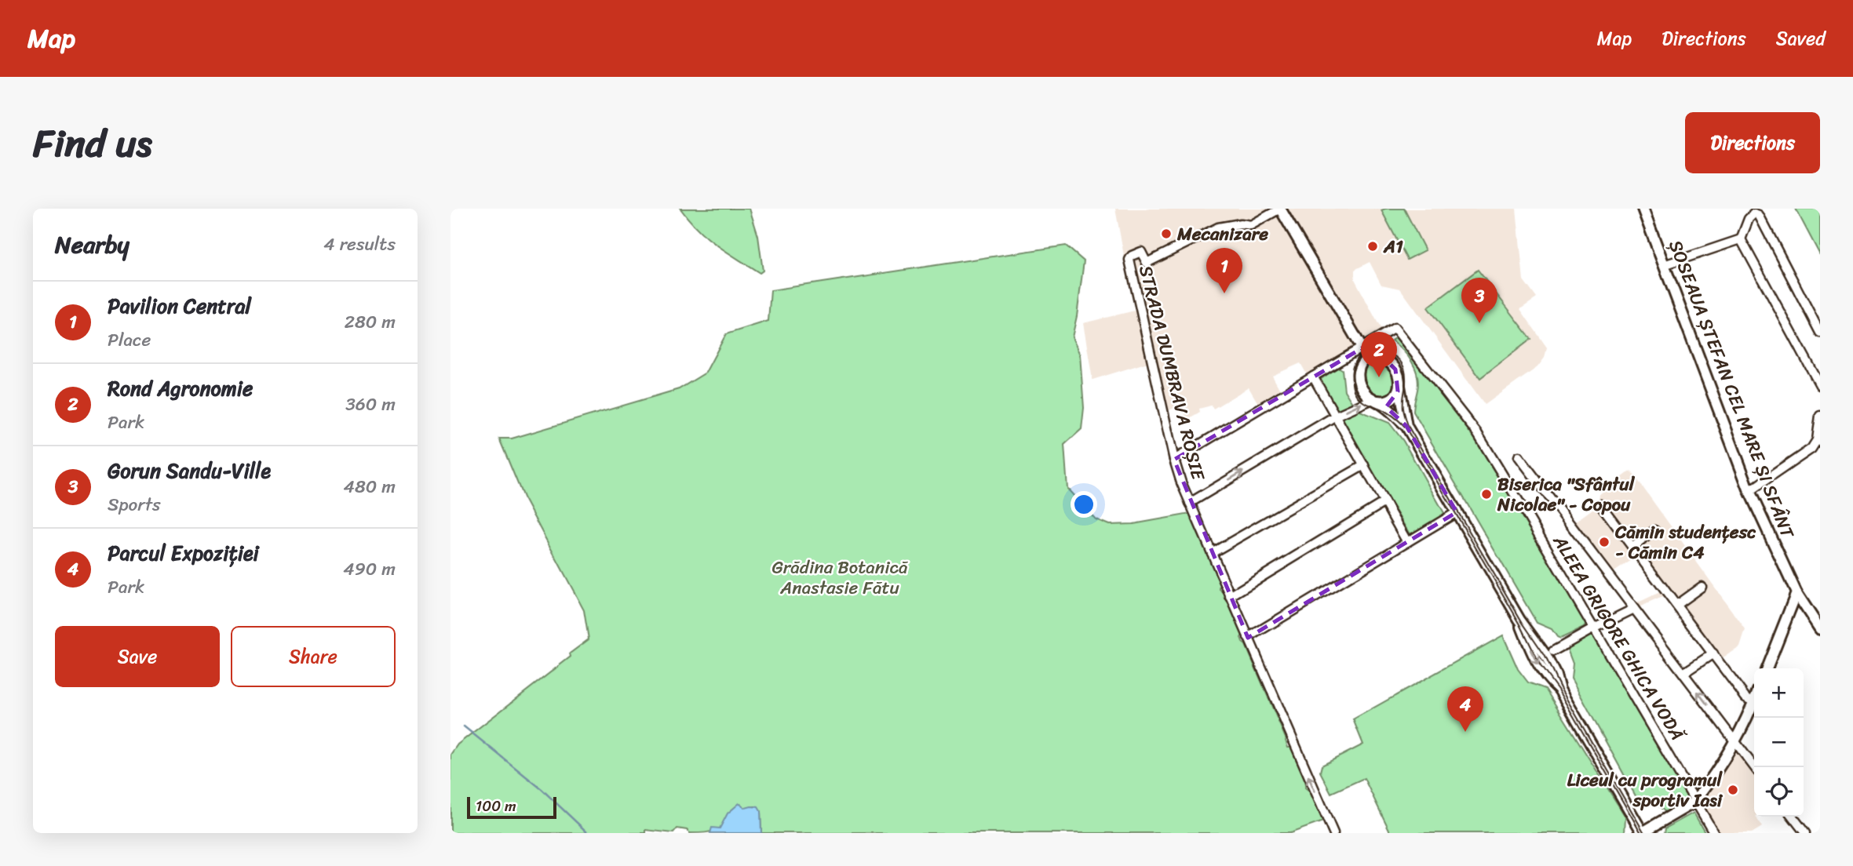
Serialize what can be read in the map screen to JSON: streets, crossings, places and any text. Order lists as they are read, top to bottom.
{
  "streets": {
    "main road": ["ȘOSEAUA ȘTEFAN CEL MARE ȘI SFÂNT"],
    "street": ["STRADA DUMBRAVA ROȘIE", "ALEEA GRIGORE GHICA VODĂ"]
  },
  "parks": ["Grădina Botanică Anastasie Fătu"],
  "places": [
    "Mecanizare",
    "A1",
    "Biserica \"Sfântul Nicolae\" - Copou",
    "Cămin studențesc - Cămin C4",
    "Liceul cu programul sportiv Iasi"
  ],
  "scale_bar": "100 m",
  "page": {
    "header": "Map",
    "nav": ["Map", "Directions", "Saved"],
    "title": "Find us",
    "buttons": [
      "Directions",
      ["Save", "Share"]
    ],
    "heading": ["Nearby", "4 results"],
    "pins": [
      "1",
      "3",
      "2",
      "4"
    ],
    "list": [
      {
        "mark": "1",
        "name": "Pavilion Central",
        "note": "Place",
        "value": "280 m"
      },
      {
        "mark": "2",
        "name": "Rond Agronomie",
        "note": "Park",
        "value": "360 m"
      },
      {
        "mark": "3",
        "name": "Gorun Sandu-Ville",
        "note": "Sports",
        "value": "480 m"
      },
      {
        "mark": "4",
        "name": "Parcul Expoziției",
        "note": "Park",
        "value": "490 m"
      }
    ],
    "map_buttons": ["+", "−"],
    "scale": "100 m"
  }
}
